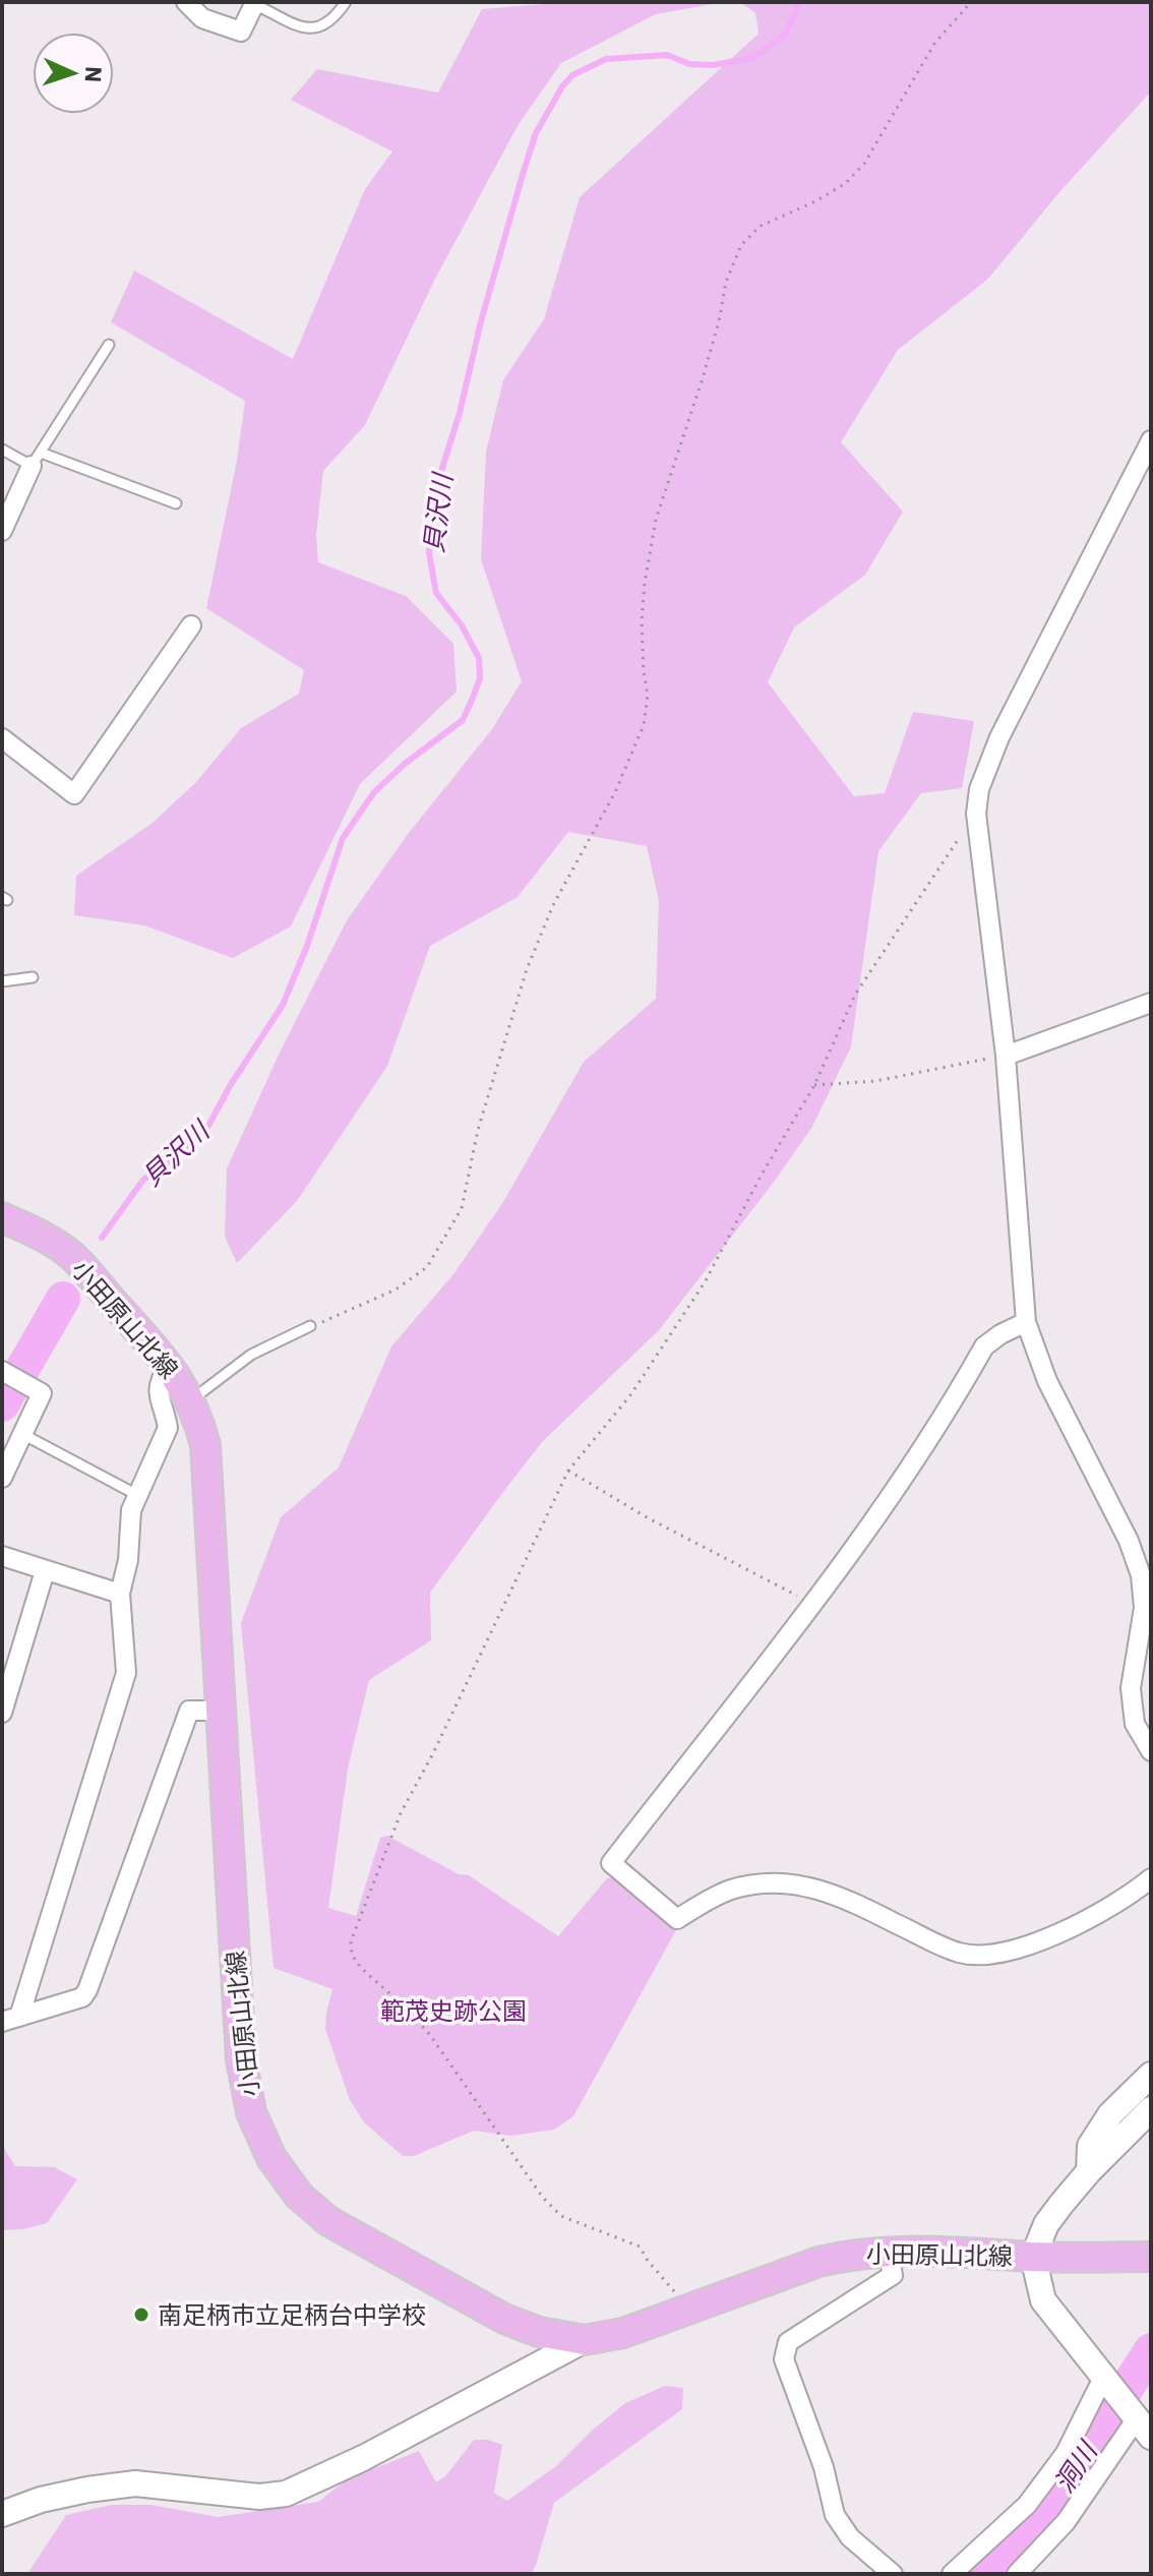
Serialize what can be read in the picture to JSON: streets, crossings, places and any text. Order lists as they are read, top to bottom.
{
  "streets": {
    "main road": ["小田原山北線"]
  },
  "water": ["貝沢川", "洞川"],
  "parks": ["範茂史跡公園"],
  "places": ["南足柄市立足柄台中学校"],
  "north": "right"
}
